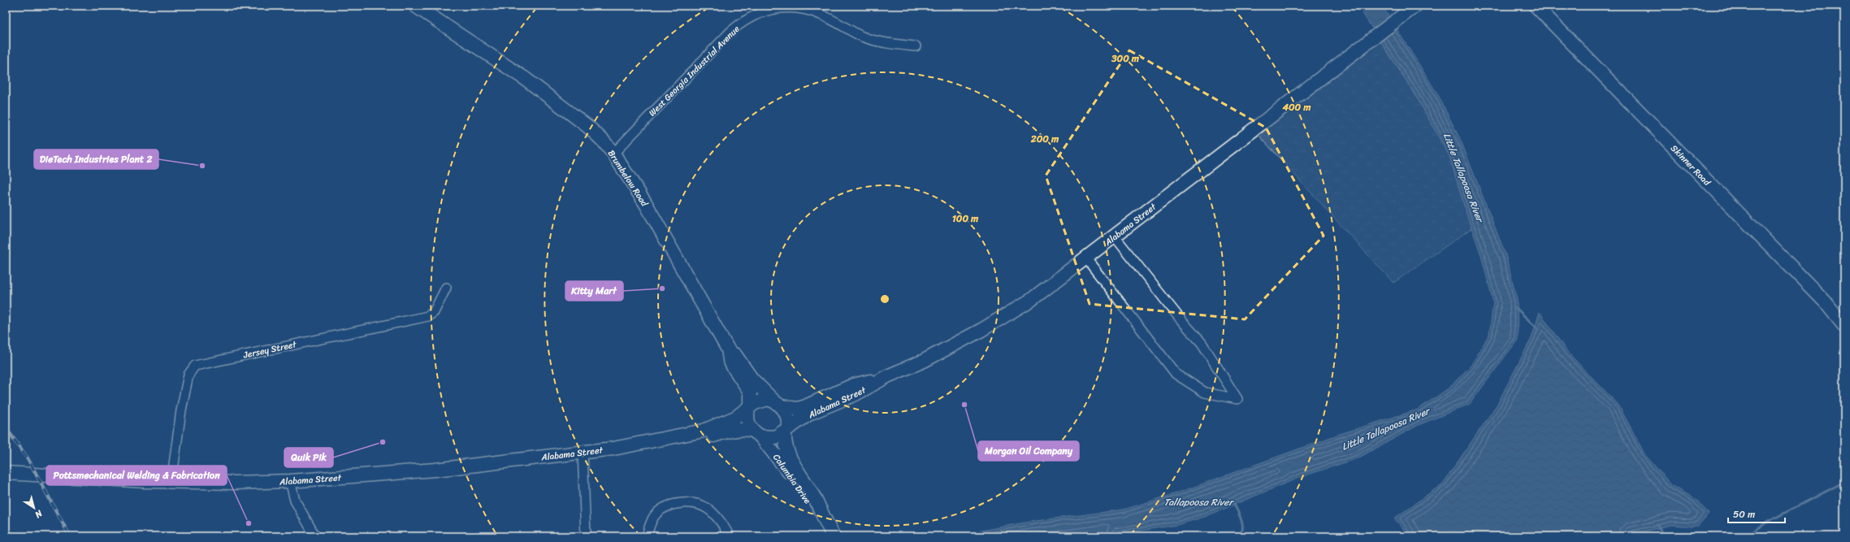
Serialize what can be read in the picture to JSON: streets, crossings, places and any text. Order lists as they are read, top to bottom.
{
  "streets": {
    "main road": [
      "Skinner Road",
      "Brumbelow Road",
      "Alabama Street",
      "Columbia Drive"
    ],
    "street": ["West Georgia Industrial Avenue", "Jersey Street"]
  },
  "crossings": [
    ["West Georgia Industrial Avenue", "Brumbelow Road"],
    ["Brumbelow Road", "Alabama Street"],
    ["Brumbelow Road", "Columbia Drive"],
    ["Alabama Street", "Jersey Street"],
    ["Alabama Street", "Columbia Drive"]
  ],
  "water": ["Little Tallapoosa River", "Tallapoosa River"],
  "places": [
    "DieTech Industries Plant 2",
    "Kitty Mart",
    "Morgan Oil Company",
    "Quik Pik",
    "Pottsmechanical Welding & Fabrication"
  ],
  "scale_bar": "50 m",
  "north": "bottom right",
  "rings": [
    "300 m",
    "400 m",
    "200 m",
    "100 m"
  ]
}
